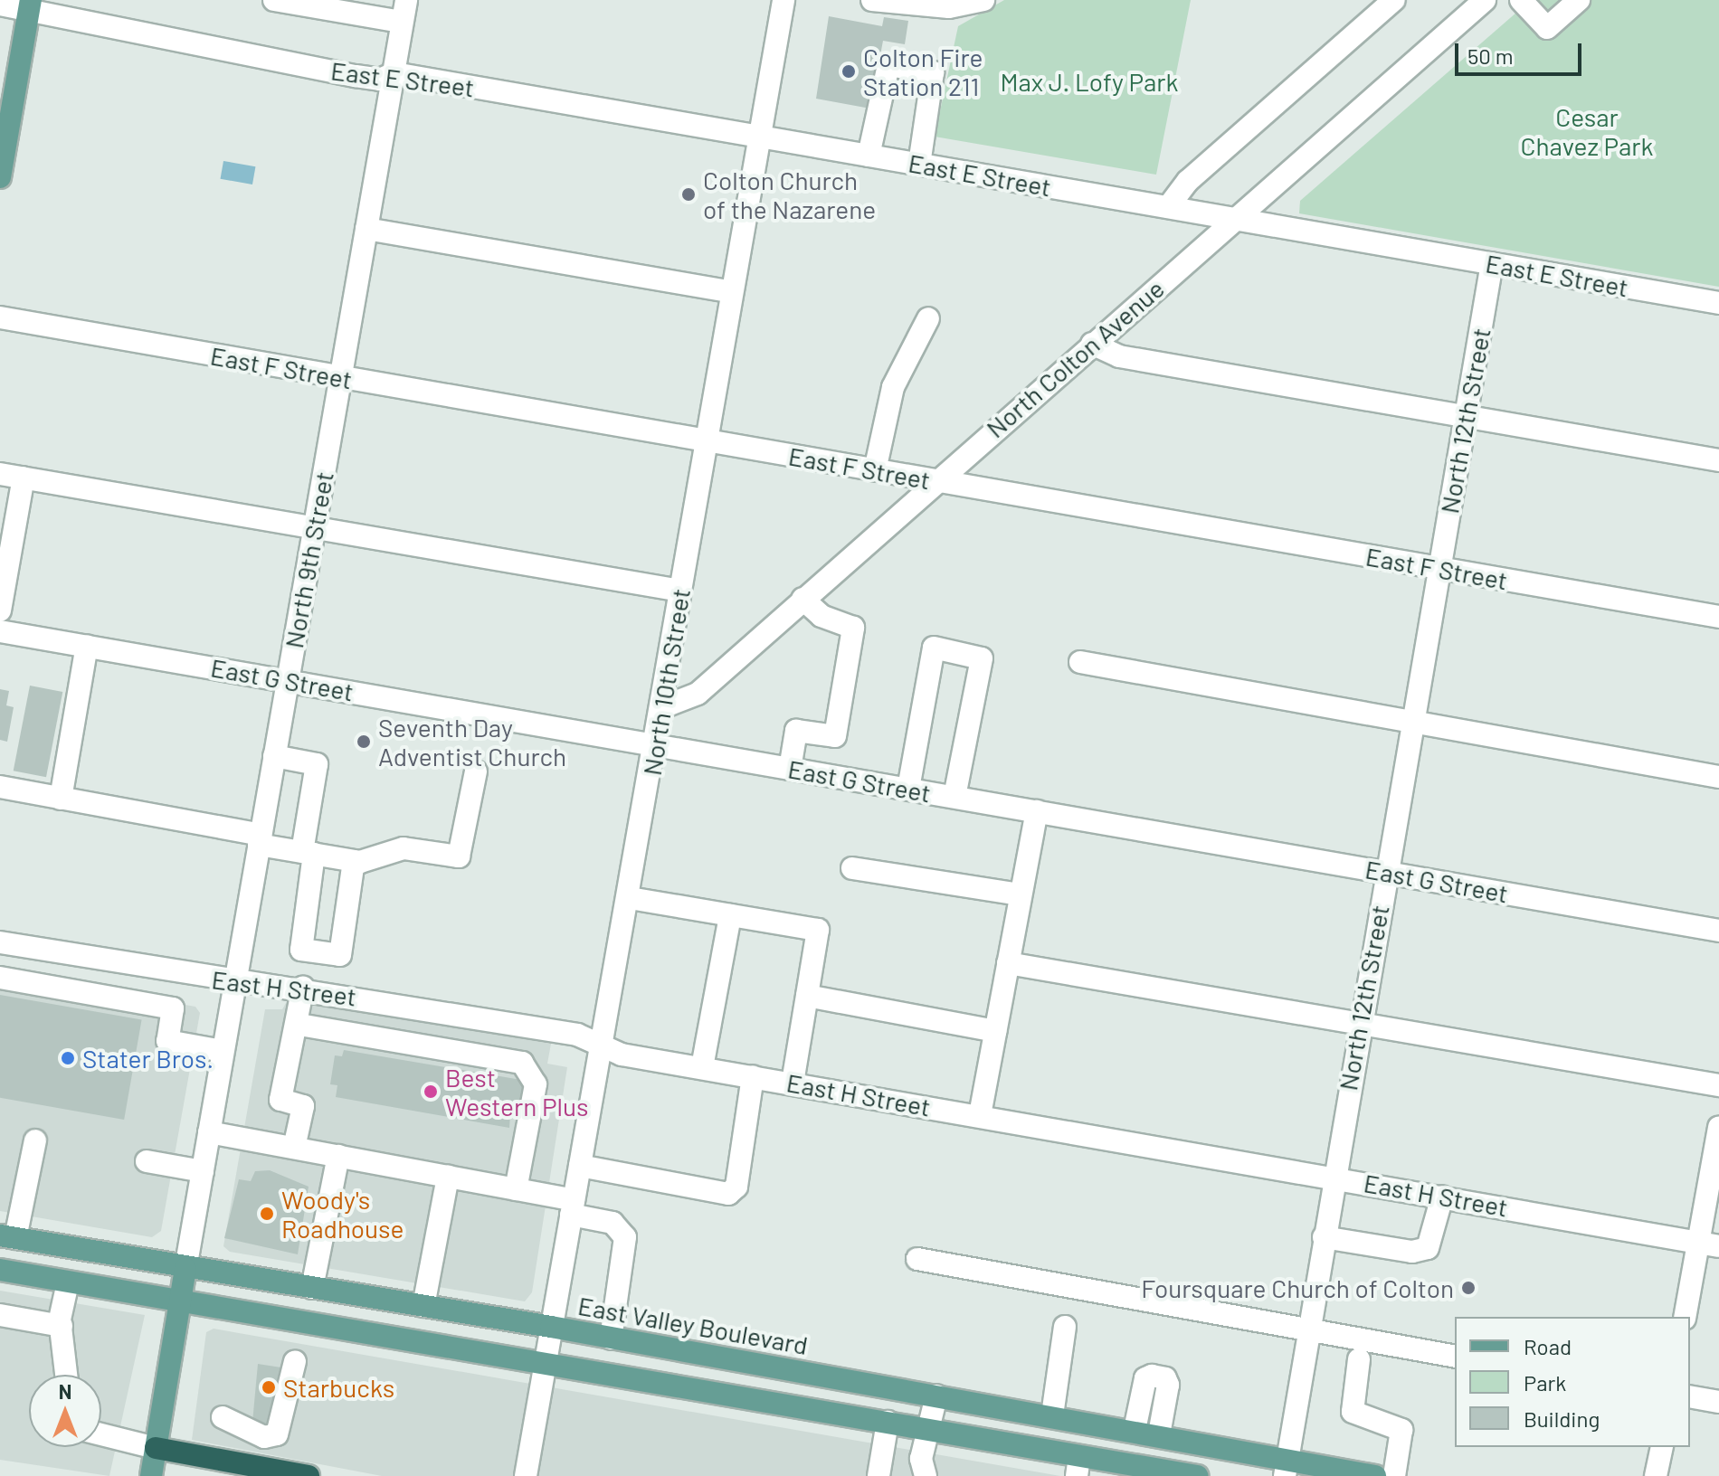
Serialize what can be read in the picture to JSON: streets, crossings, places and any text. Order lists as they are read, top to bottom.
{
  "streets": {
    "main road": ["East Valley Boulevard"],
    "street": [
      "East E Street",
      "North Colton Avenue",
      "East F Street",
      "North 12th Street",
      "North 9th Street",
      "East G Street",
      "North 10th Street",
      "East H Street"
    ]
  },
  "crossings": [
    ["East E Street", "North Colton Avenue"],
    ["East E Street", "North 12th Street"],
    ["East E Street", "North 9th Street"],
    ["East E Street", "North 10th Street"],
    ["North Colton Avenue", "East F Street"],
    ["North Colton Avenue", "North 10th Street"],
    ["East F Street", "North 12th Street"],
    ["East F Street", "North 9th Street"],
    ["East F Street", "North 10th Street"],
    ["North 12th Street", "East G Street"],
    ["North 12th Street", "East H Street"],
    ["North 12th Street", "East Valley Boulevard"],
    ["North 9th Street", "East G Street"],
    ["North 9th Street", "East H Street"],
    ["North 9th Street", "East Valley Boulevard"],
    ["East G Street", "North 10th Street"],
    ["North 10th Street", "East H Street"],
    ["North 10th Street", "East Valley Boulevard"]
  ],
  "parks": ["Max J. Lofy Park", "Cesar Chavez Park"],
  "places": [
    "Colton Fire Station 211",
    "Colton Church of the Nazarene",
    "Seventh Day Adventist Church",
    "Stater Bros.",
    "Best Western Plus",
    "Woody's Roadhouse",
    "Foursquare Church of Colton",
    "Starbucks"
  ],
  "legend": ["Road", "Park", "Building"],
  "scale_bar": "50 m",
  "north": "top"
}
